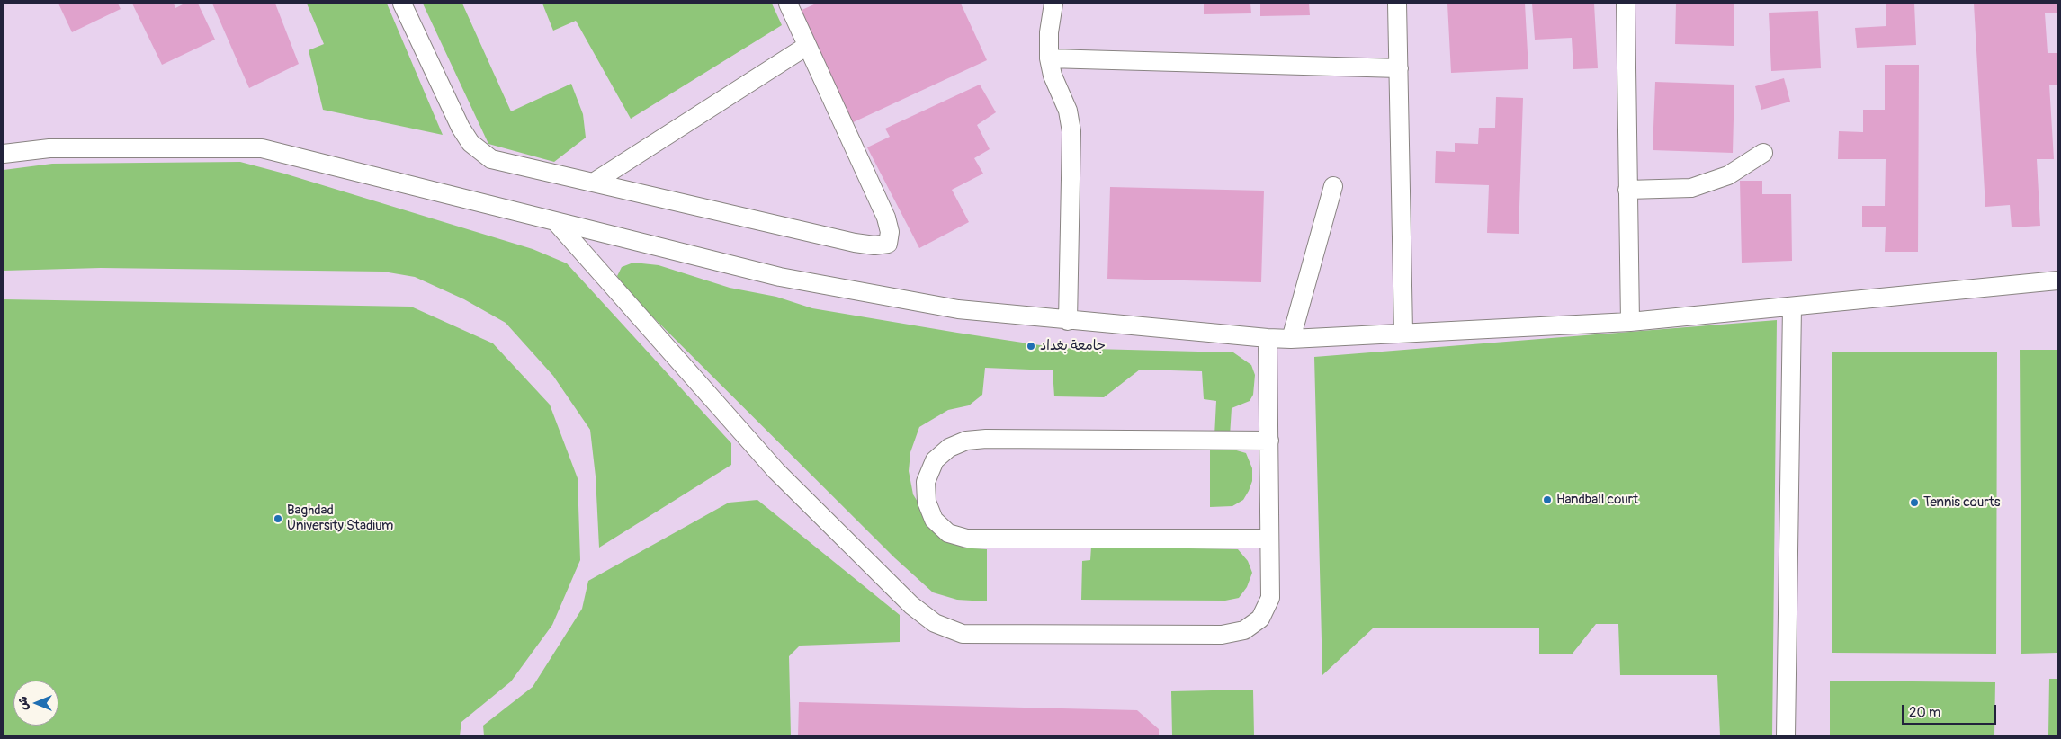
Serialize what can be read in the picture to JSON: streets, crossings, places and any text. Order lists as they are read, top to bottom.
{
  "places": [
    "جامعة بغداد",
    "Handball court",
    "Tennis courts",
    "Baghdad University Stadium"
  ],
  "scale_bar": "20 m",
  "north": "left"
}
